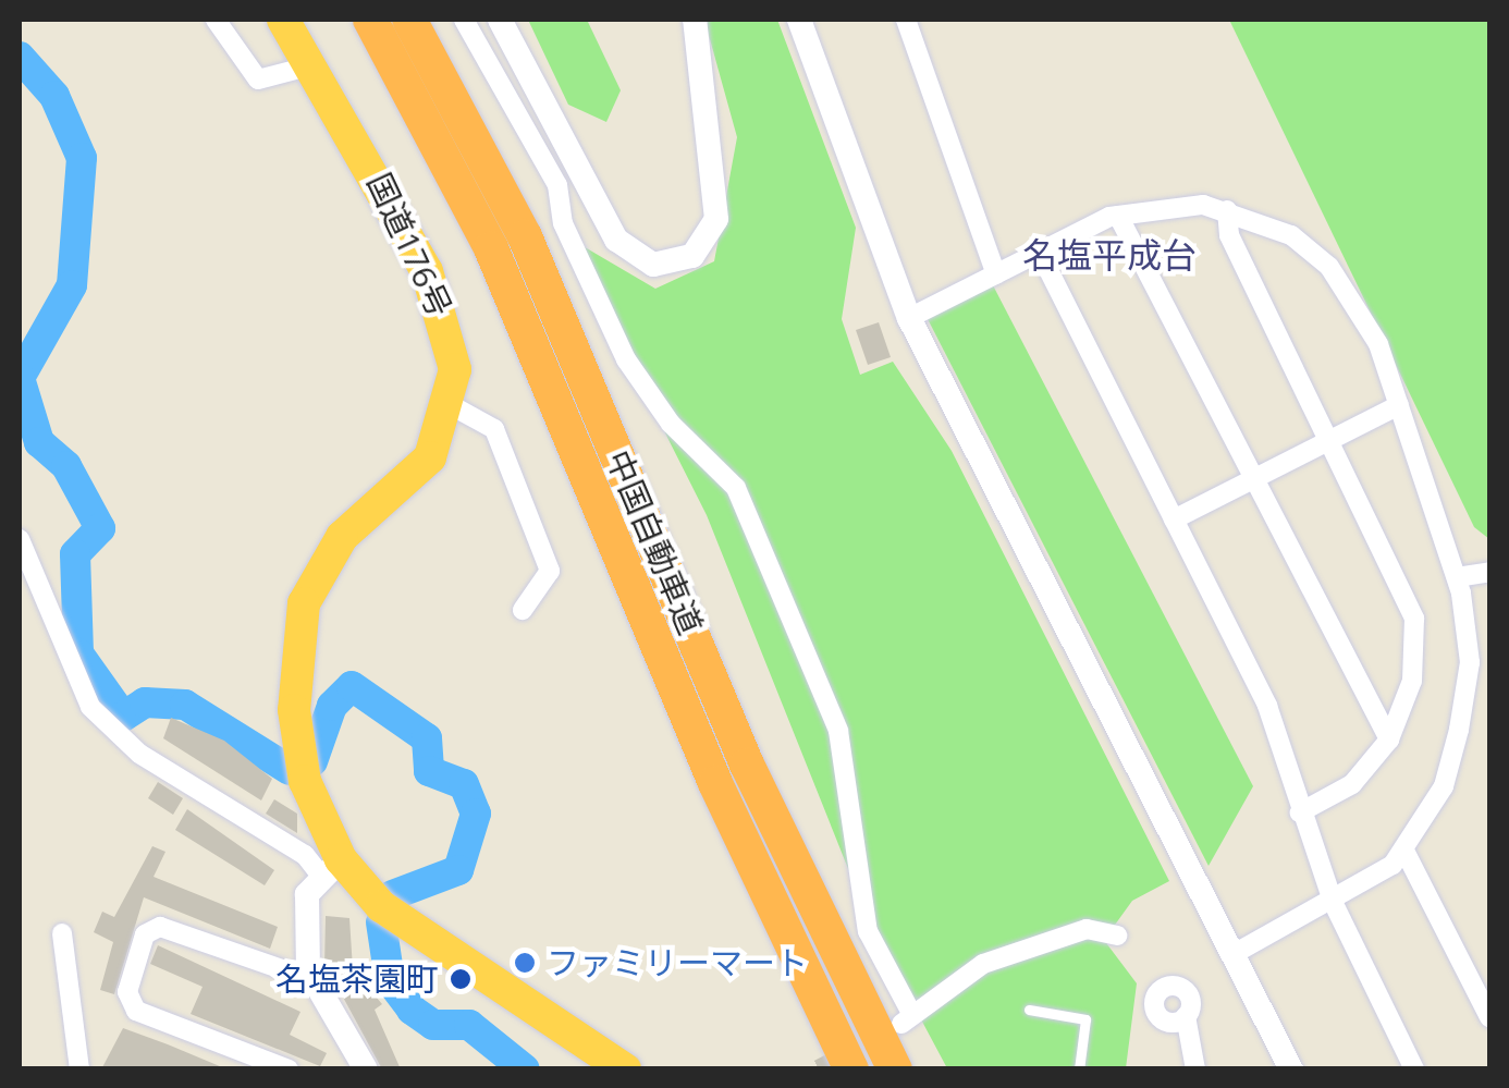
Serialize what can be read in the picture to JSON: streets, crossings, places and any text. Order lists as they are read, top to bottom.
{
  "streets": {
    "highway": ["国道176号", "中国自動車道"]
  },
  "districts": ["名塩平成台"],
  "places": ["ファミリーマート", "名塩茶園町"]
}
